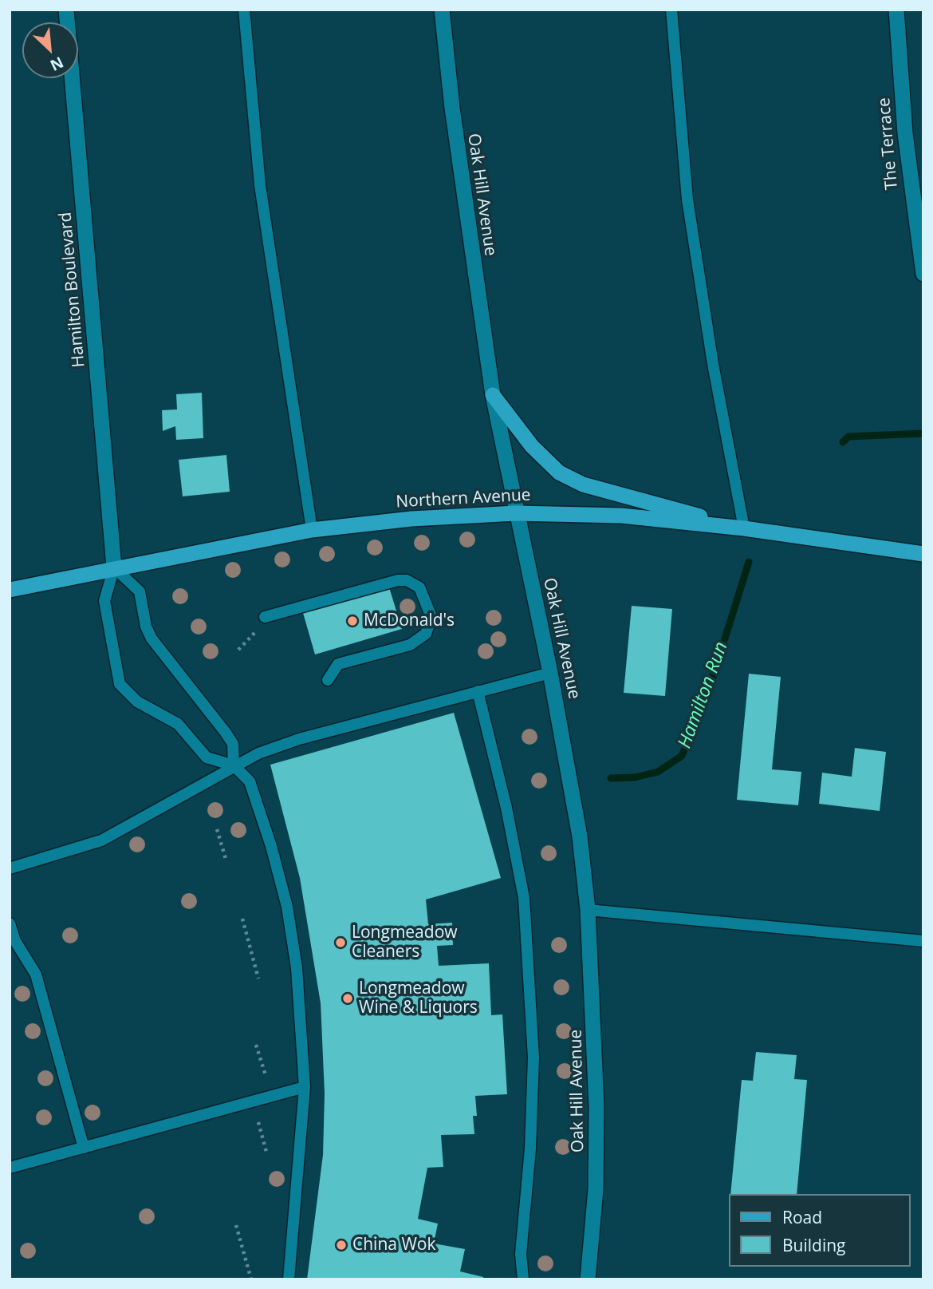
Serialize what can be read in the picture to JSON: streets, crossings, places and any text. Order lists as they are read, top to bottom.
{
  "streets": {
    "main road": ["Northern Avenue"],
    "street": ["The Terrace", "Oak Hill Avenue", "Hamilton Boulevard"]
  },
  "crossings": [
    ["Oak Hill Avenue", "Northern Avenue"],
    ["Hamilton Boulevard", "Northern Avenue"]
  ],
  "water": ["Hamilton Run"],
  "places": [
    "McDonald's",
    "Longmeadow Cleaners",
    "Longmeadow Wine & Liquors",
    "China Wok"
  ],
  "legend": ["Road", "Building"],
  "north": "bottom right"
}
